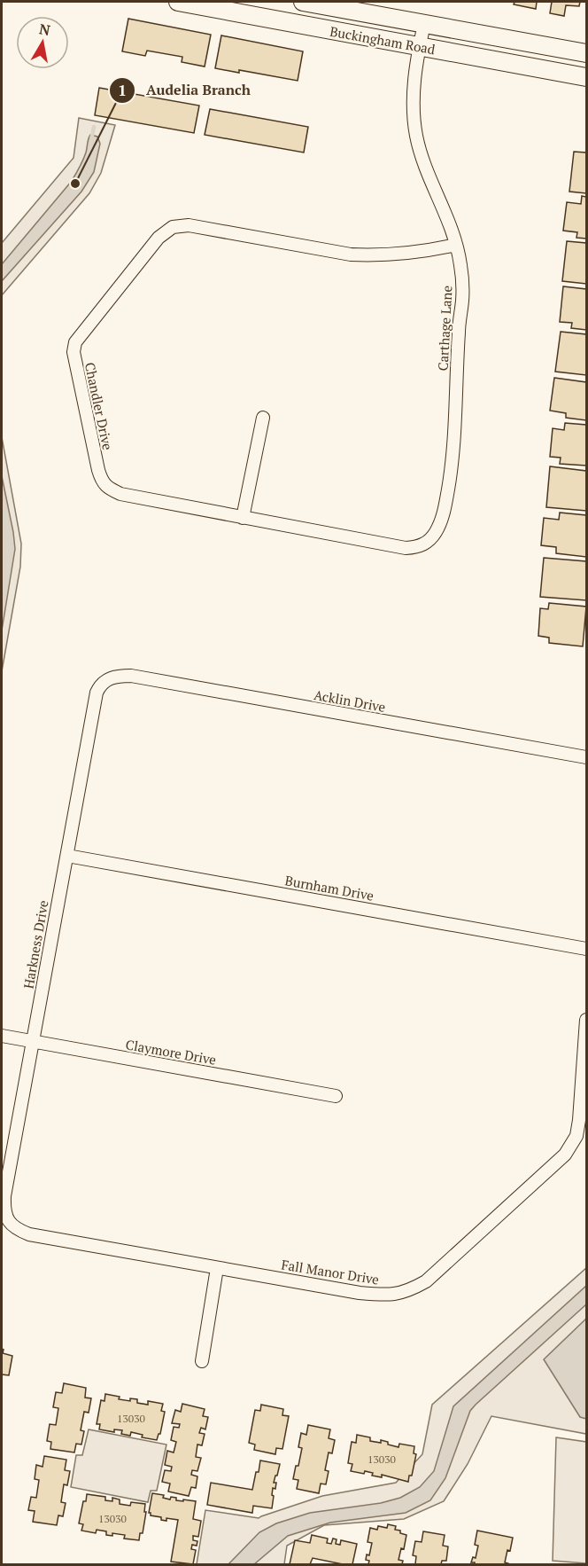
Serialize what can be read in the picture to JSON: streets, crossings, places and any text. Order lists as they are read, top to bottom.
{
  "streets": {
    "street": [
      "Buckingham Road",
      "Carthage Lane",
      "Chandler Drive",
      "Acklin Drive",
      "Burnham Drive",
      "Harkness Drive",
      "Claymore Drive",
      "Fall Manor Drive"
    ]
  },
  "crossings": [
    ["Buckingham Road", "Carthage Lane"],
    ["Carthage Lane", "Chandler Drive"],
    ["Acklin Drive", "Harkness Drive"],
    ["Burnham Drive", "Harkness Drive"],
    ["Harkness Drive", "Claymore Drive"],
    ["Harkness Drive", "Fall Manor Drive"]
  ],
  "places": ["Audelia Branch"],
  "house_numbers": ["13030", "13030", "13030"],
  "north": "top"
}
